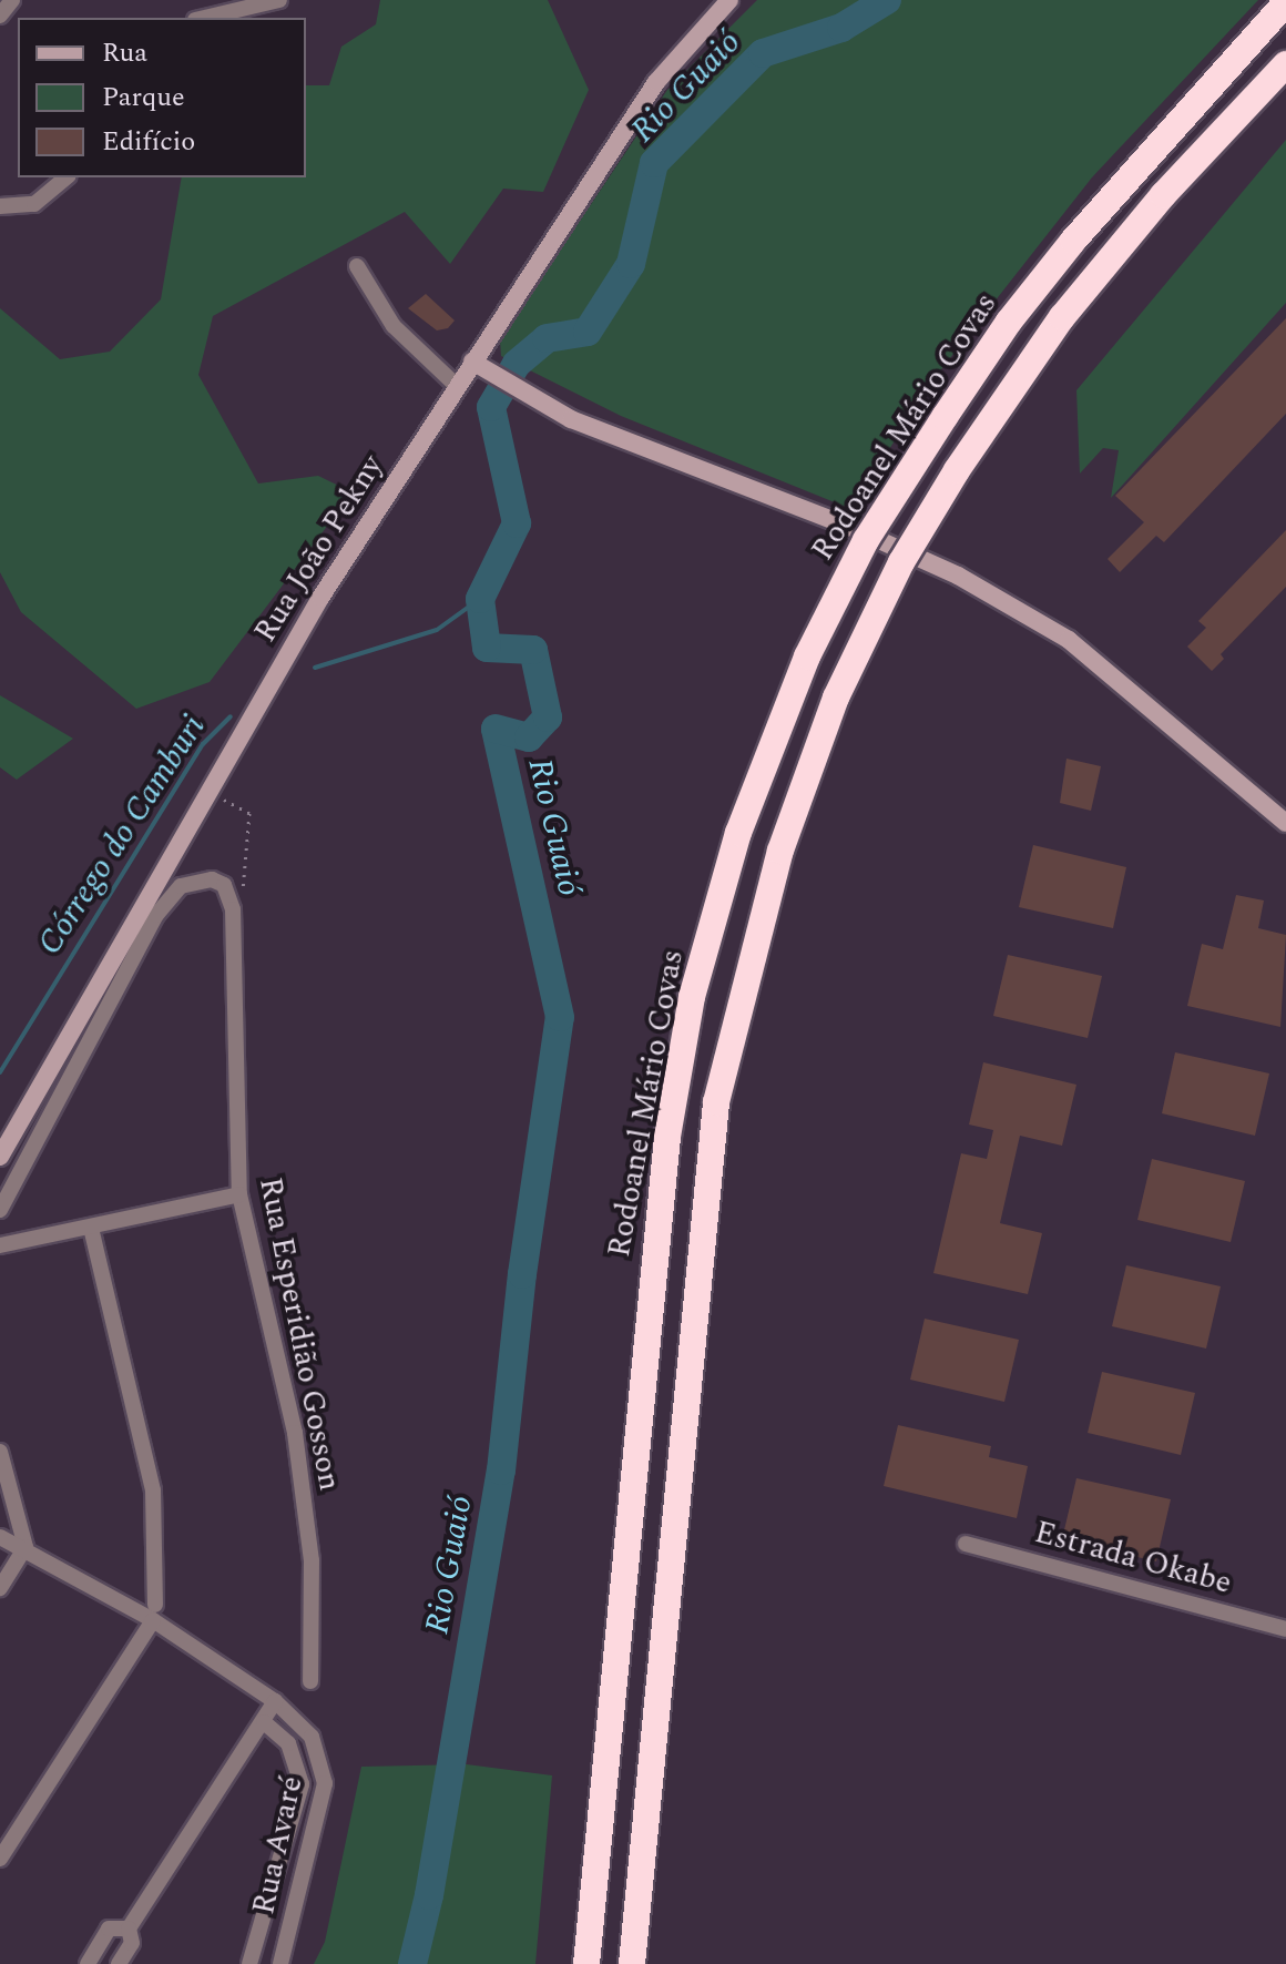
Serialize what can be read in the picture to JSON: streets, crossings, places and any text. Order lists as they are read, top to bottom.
{
  "streets": {
    "highway": ["Rodoanel Mário Covas"],
    "main road": ["Rua João Pekny"],
    "street": ["Rua Esperidião Gosson", "Estrada Okabe", "Rua Avaré"]
  },
  "water": ["Rio Guaió", "Córrego do Camburi"],
  "legend": ["Rua", "Parque", "Edifício"]
}
